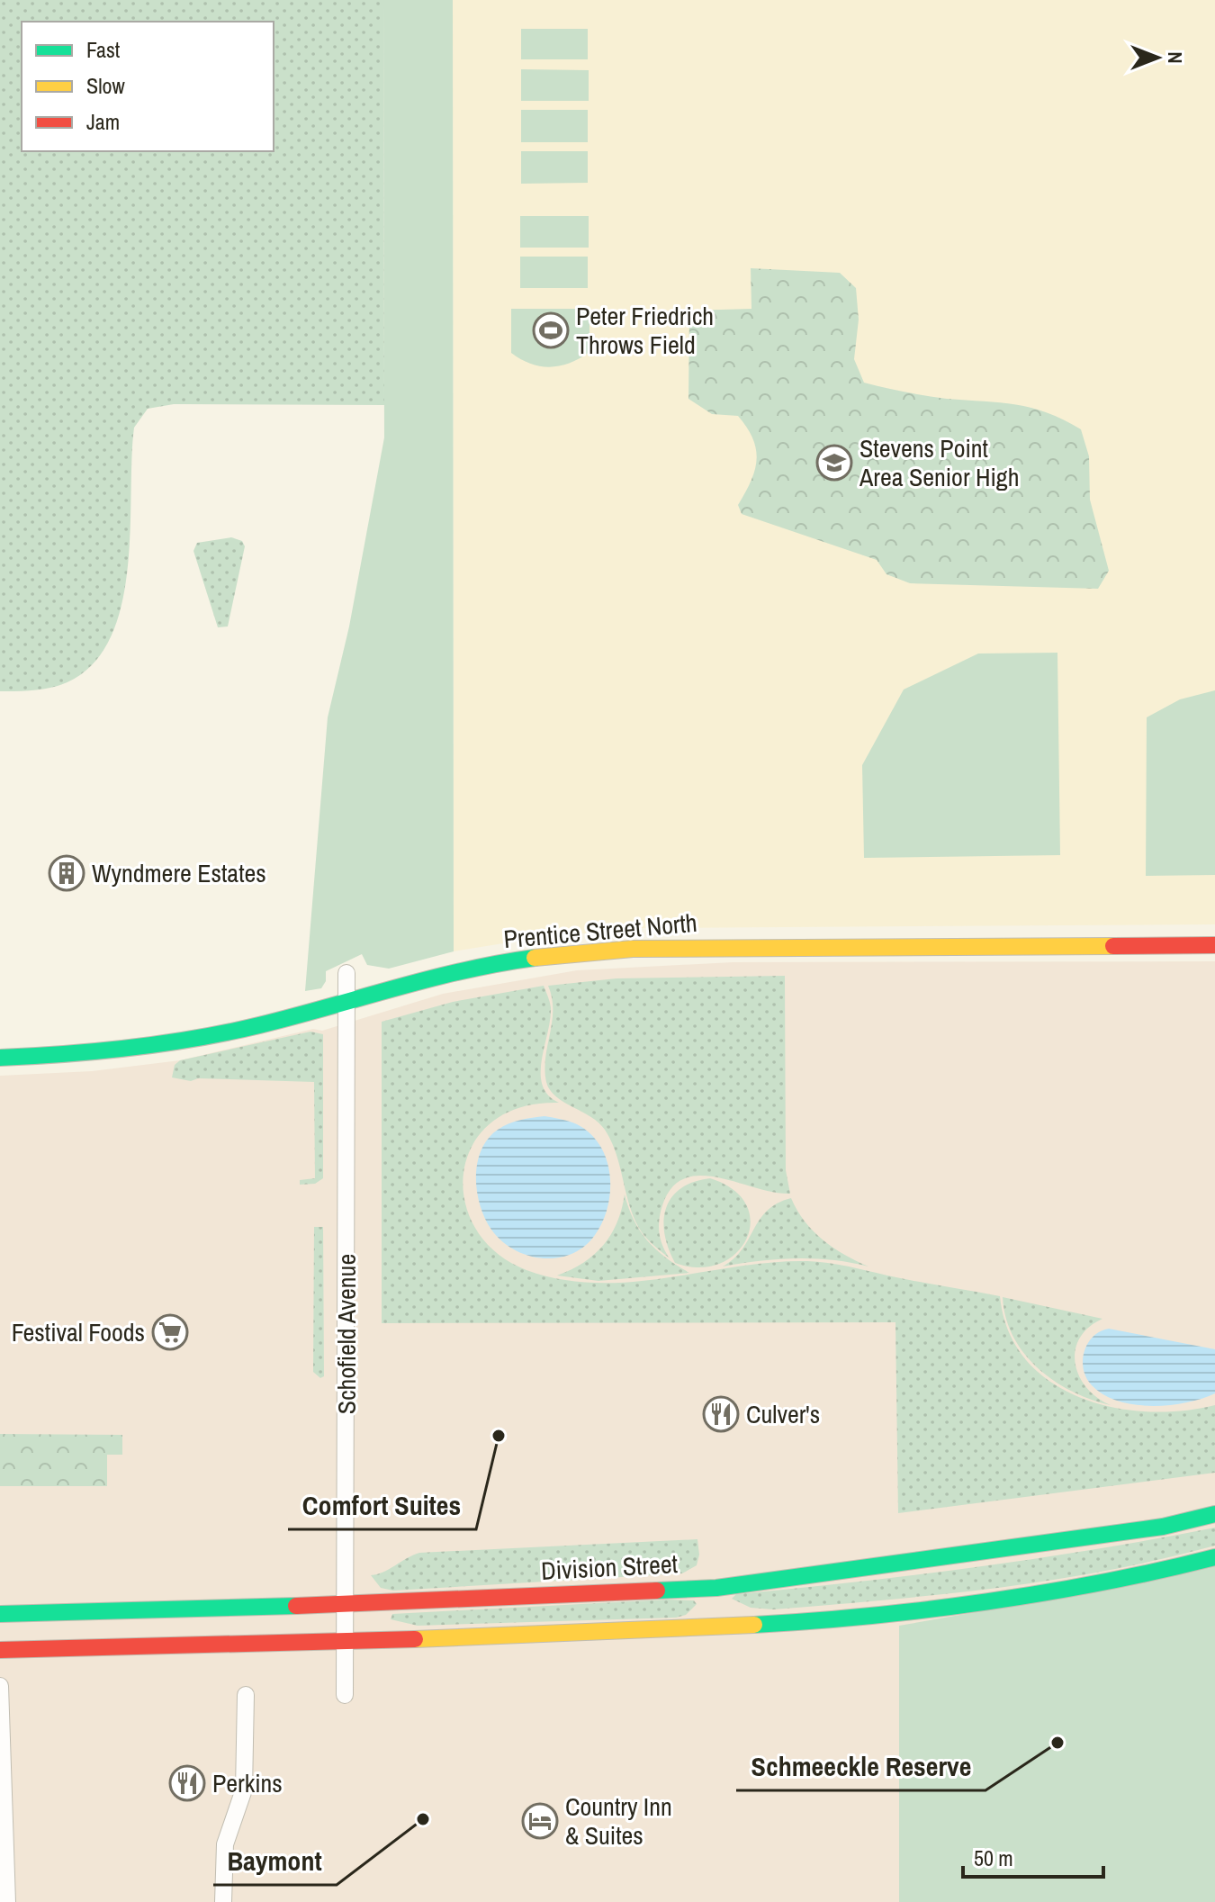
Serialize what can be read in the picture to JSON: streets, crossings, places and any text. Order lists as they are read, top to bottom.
{
  "streets": {
    "main road": ["Prentice Street North", "Division Street"],
    "street": ["Schofield Avenue"]
  },
  "crossings": [
    ["Prentice Street North", "Schofield Avenue"],
    ["Schofield Avenue", "Division Street"]
  ],
  "places": {
    "sports": ["Peter Friedrich Throws Field"],
    "school or university": ["Stevens Point Area Senior High"],
    "building": ["Wyndmere Estates"],
    "supermarket": ["Festival Foods"],
    "restaurant": ["Culver's", "Perkins"],
    "other": ["Comfort Suites", "Schmeeckle Reserve", "Baymont"],
    "hotel": ["Country Inn & Suites"]
  },
  "legend": ["Fast", "Slow", "Jam"],
  "scale_bar": "50 m",
  "north": "right"
}
